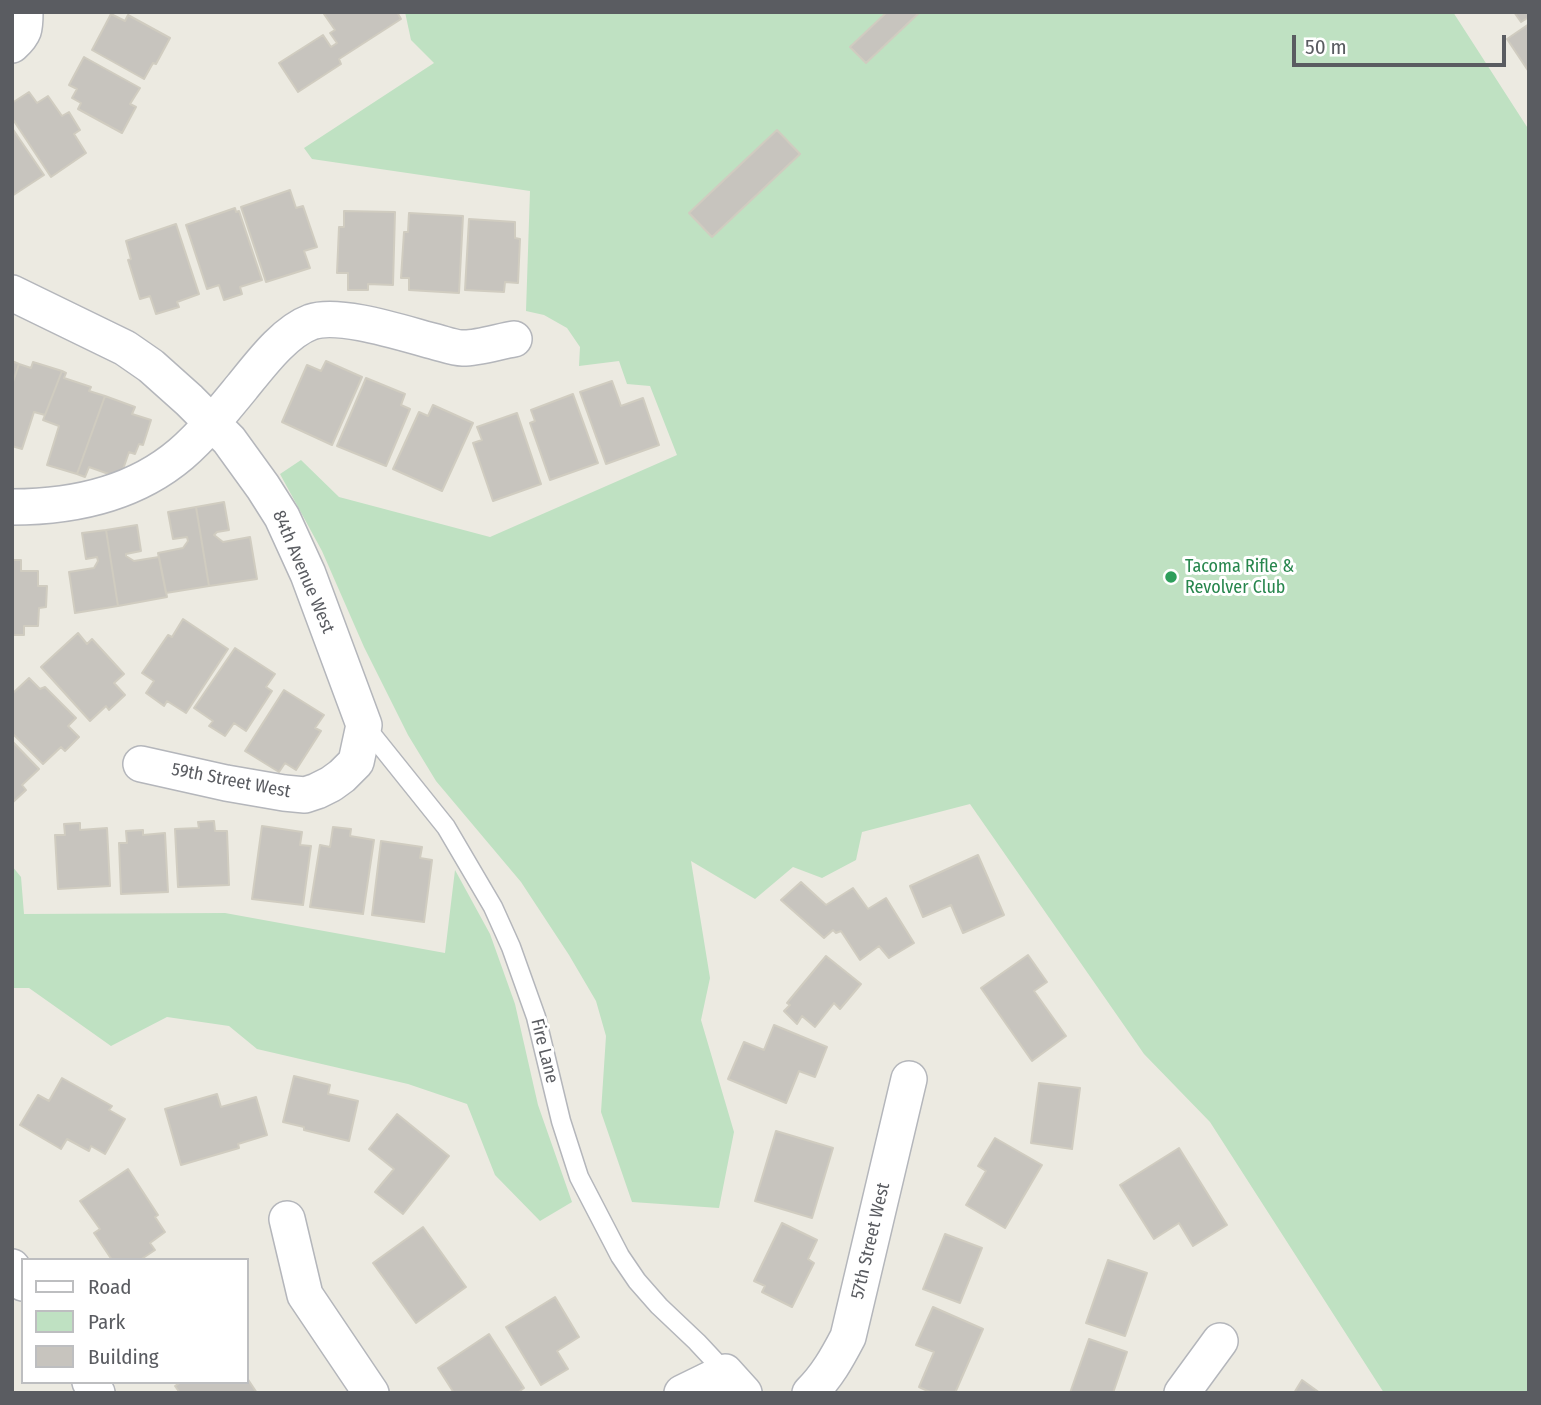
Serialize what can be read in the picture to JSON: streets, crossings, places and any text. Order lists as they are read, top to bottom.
{
  "streets": {
    "street": ["84th Avenue West", "59th Street West", "57th Street West"],
    "lane": ["Fire Lane"]
  },
  "crossings": [
    ["84th Avenue West", "59th Street West"],
    ["84th Avenue West", "Fire Lane"],
    ["59th Street West", "Fire Lane"]
  ],
  "places": ["Tacoma Rifle & Revolver Club"],
  "legend": ["Road", "Park", "Building"],
  "scale_bar": "50 m"
}
